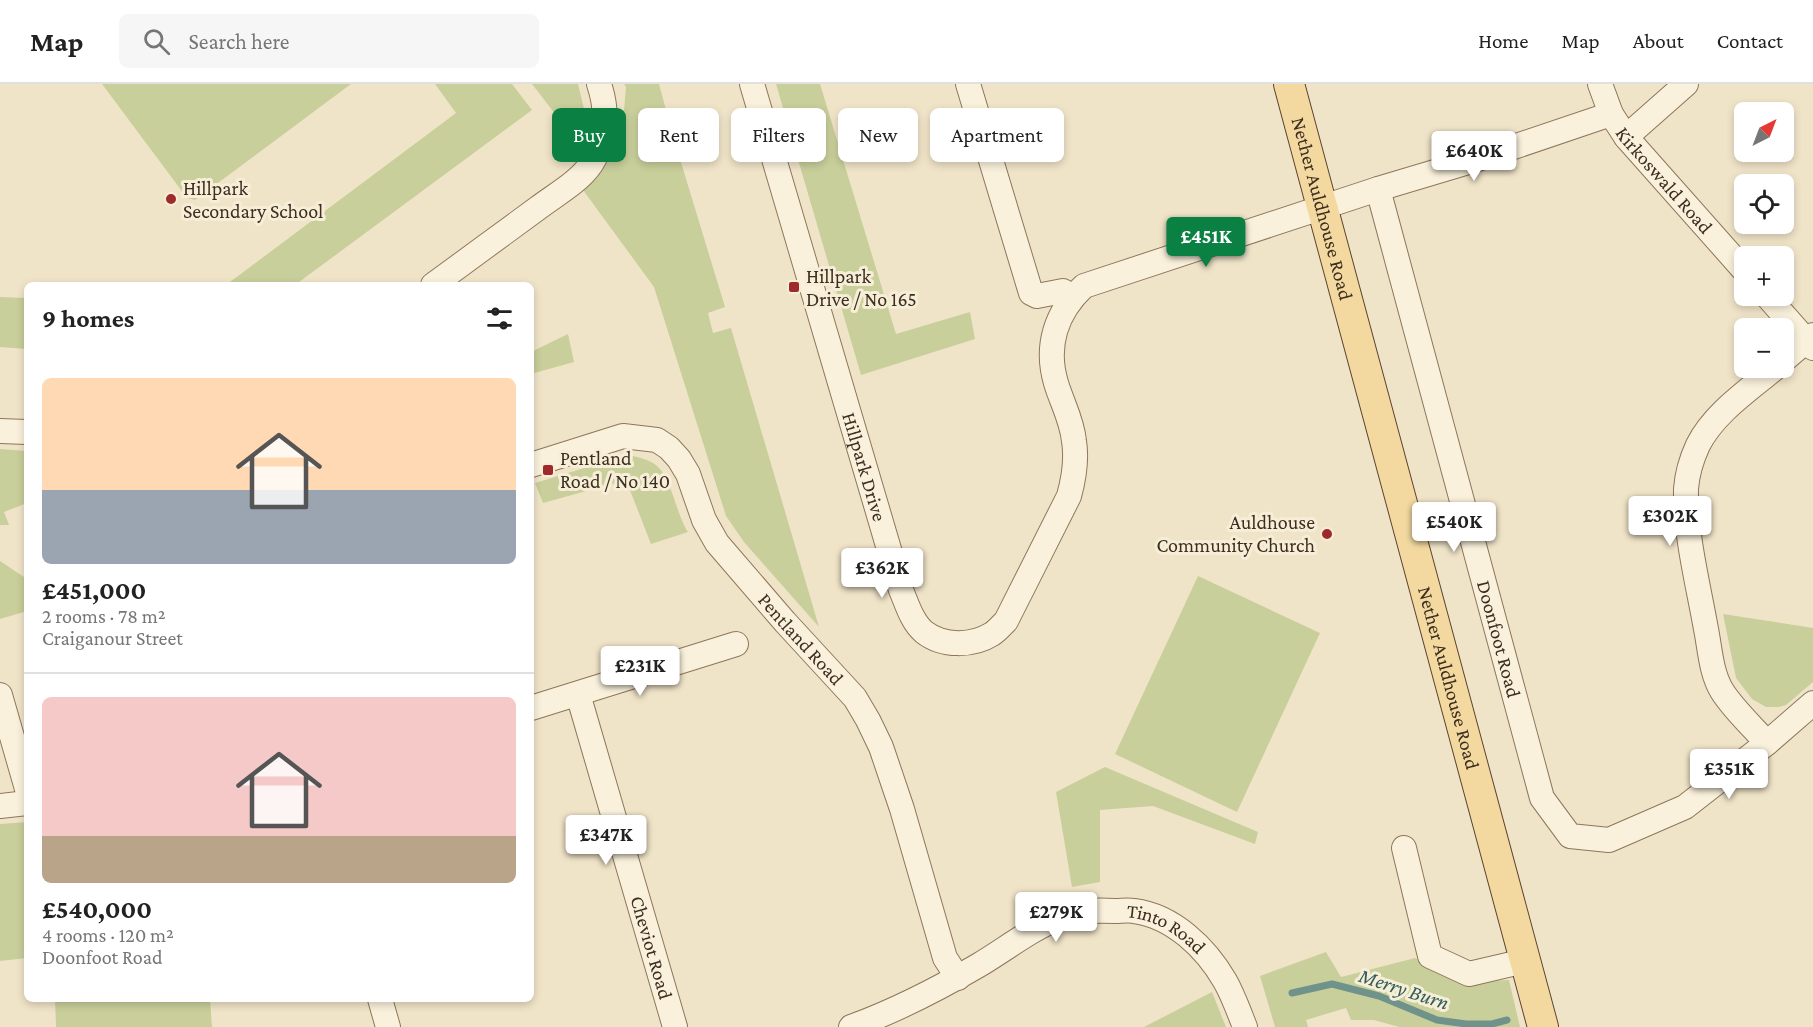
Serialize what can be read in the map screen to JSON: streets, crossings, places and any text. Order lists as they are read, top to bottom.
{
  "streets": {
    "main road": ["Nether Auldhouse Road"],
    "street": [
      "Kirkoswald Road",
      "Hillpark Drive",
      "Pentland Road",
      "Doonfoot Road",
      "Tinto Road",
      "Cheviot Road"
    ]
  },
  "crossings": [
    ["Pentland Road", "Tinto Road"]
  ],
  "water": ["Merry Burn"],
  "places": {
    "other": ["Hillpark Secondary School", "Auldhouse Community Church"],
    "transit": ["Hillpark Drive / No 165", "Pentland Road / No 140"]
  },
  "north": "top right",
  "page": {
    "header": "Map",
    "search": "Search here",
    "nav": [
      "Home",
      "Map",
      "About",
      "Contact"
    ],
    "map_buttons": ["+", "−"],
    "chip": [
      "Buy",
      "Rent",
      "Filters",
      "New",
      "Apartment"
    ],
    "price": [
      "£640K",
      "£451K",
      "£302K",
      "£540K",
      "£362K",
      "£231K",
      "£351K",
      "£347K",
      "£279K"
    ],
    "heading": "9 homes",
    "list": [
      {
        "name": "£451,000",
        "note": "2 rooms · 78 m² · Craiganour Street"
      },
      {
        "name": "£540,000",
        "note": "4 rooms · 120 m² · Doonfoot Road"
      }
    ]
  }
}
